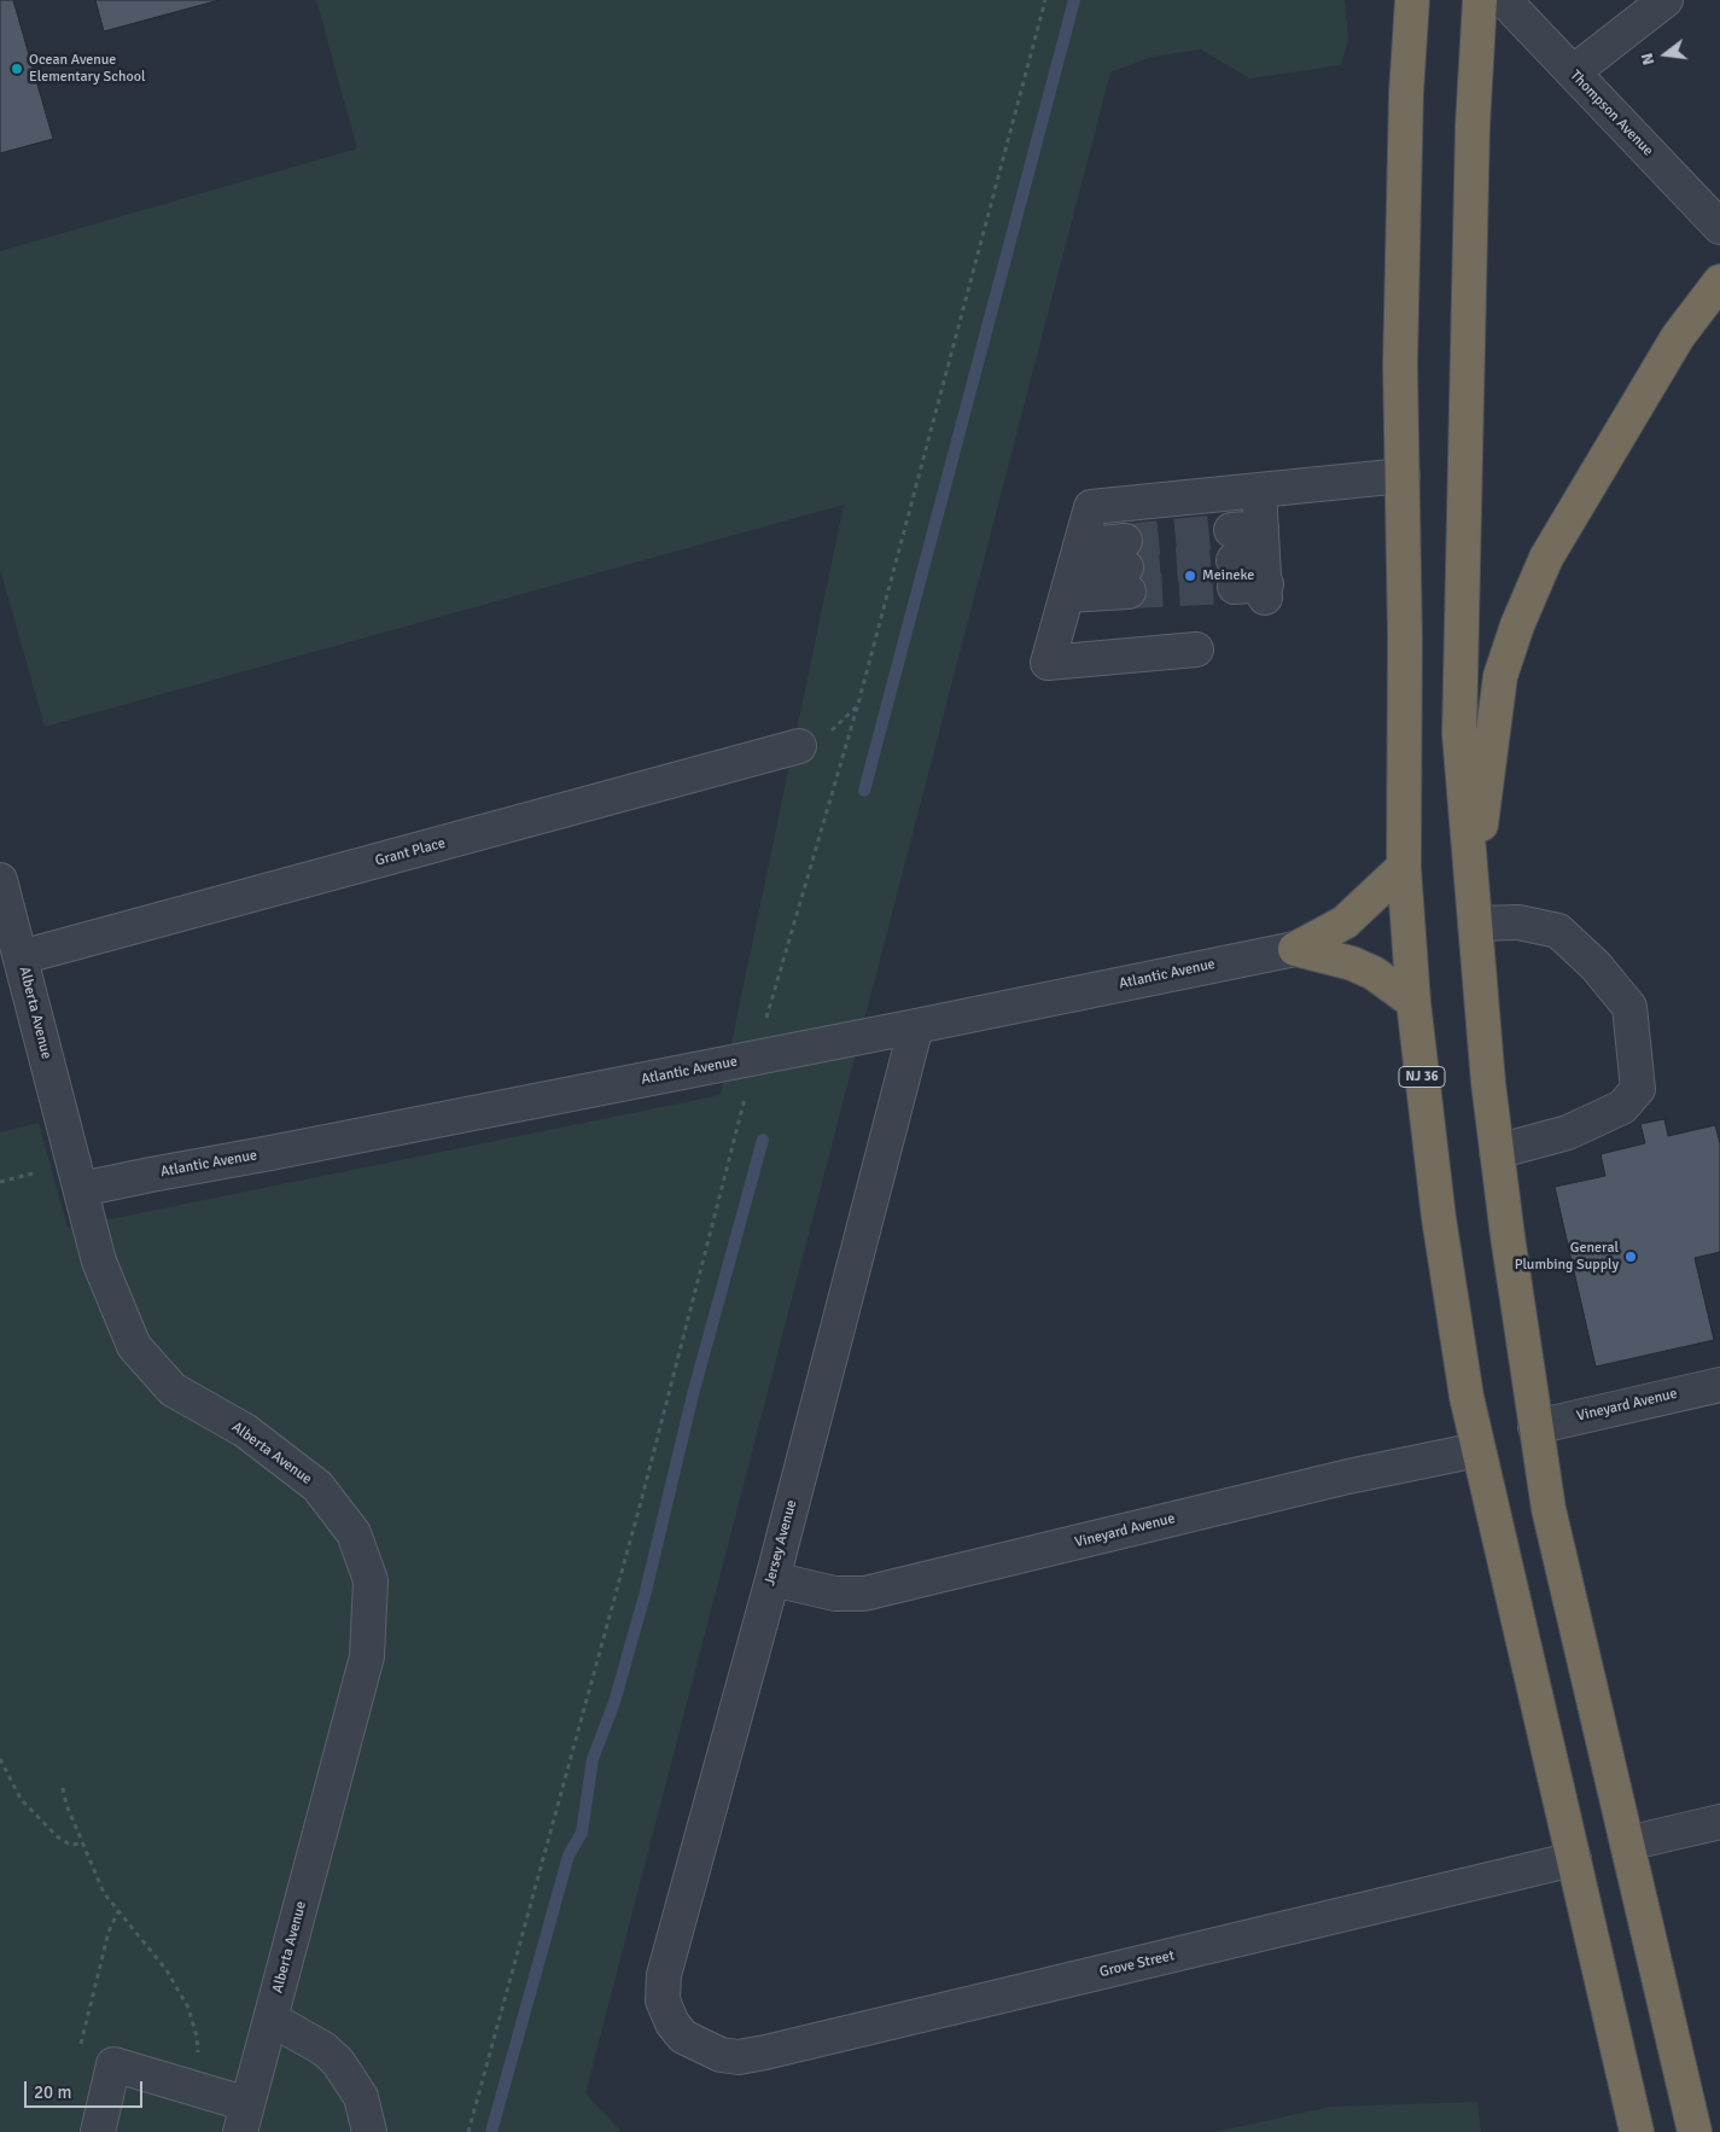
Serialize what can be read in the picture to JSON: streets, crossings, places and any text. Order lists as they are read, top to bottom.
{
  "streets": {
    "highway": ["NJ 36"],
    "street": [
      "Thompson Avenue",
      "Grant Place",
      "Atlantic Avenue",
      "Alberta Avenue",
      "Vineyard Avenue",
      "Jersey Avenue",
      "Grove Street"
    ]
  },
  "crossings": [
    ["Grant Place", "Alberta Avenue"],
    ["Atlantic Avenue", "Alberta Avenue"],
    ["Atlantic Avenue", "Jersey Avenue"],
    ["NJ 36", "Vineyard Avenue"],
    ["NJ 36", "Grove Street"],
    ["Vineyard Avenue", "Jersey Avenue"],
    ["Jersey Avenue", "Grove Street"]
  ],
  "places": ["Ocean Avenue Elementary School", "Meineke", "General Plumbing Supply"],
  "scale_bar": "20 m",
  "north": "left"
}
